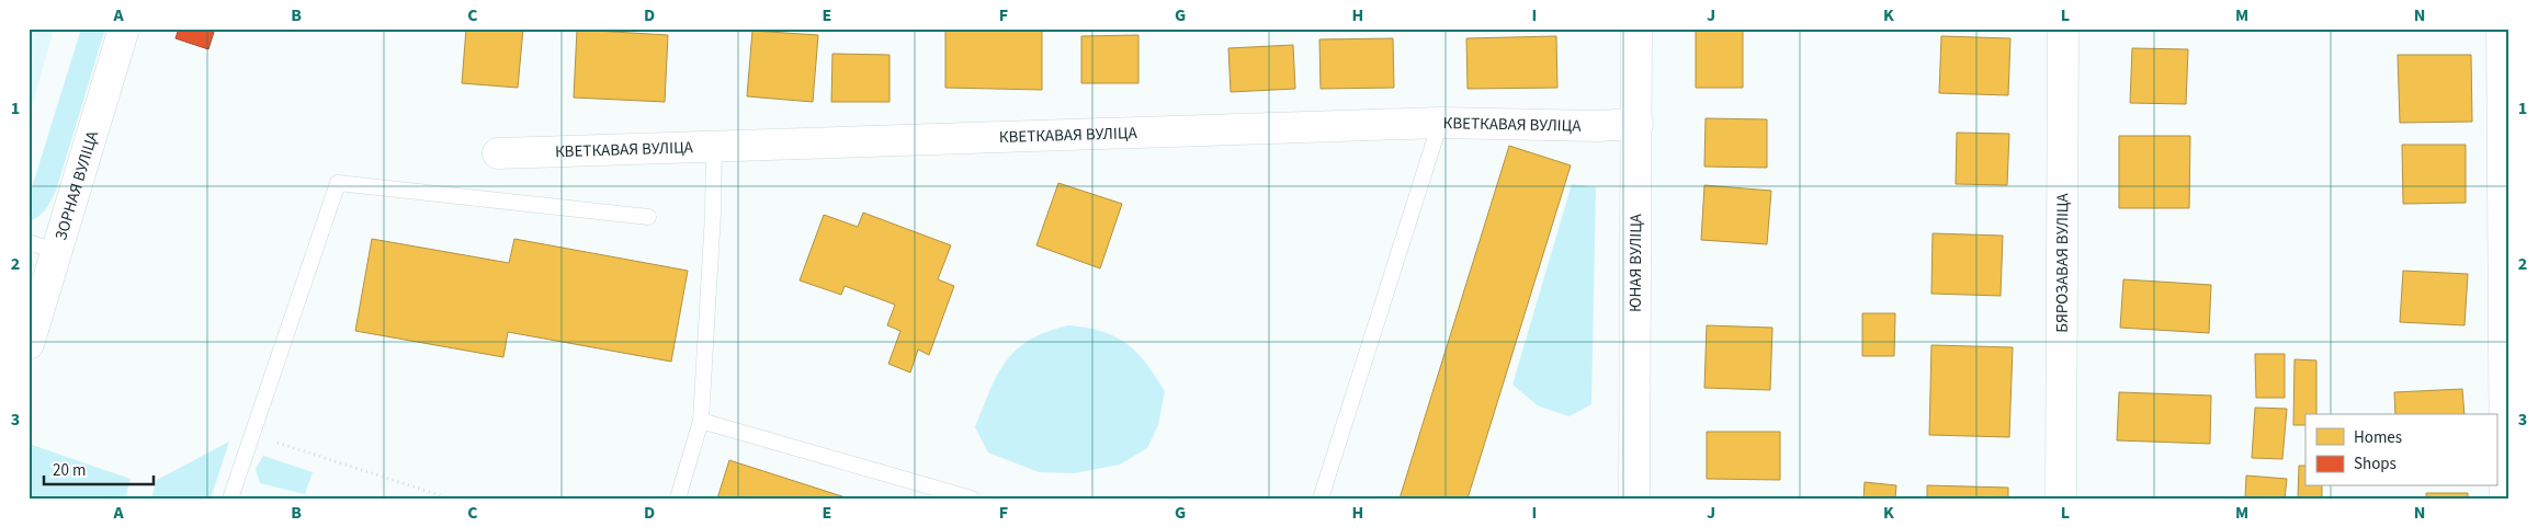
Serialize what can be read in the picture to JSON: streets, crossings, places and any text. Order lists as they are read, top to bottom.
{
  "streets": {
    "street": [
      "КВЕТКАВАЯ ВУЛІЦА",
      "ЗОРНАЯ ВУЛІЦА",
      "БЯРОЗАВАЯ ВУЛІЦА",
      "ЮНАЯ ВУЛІЦА"
    ]
  },
  "crossings": [
    ["КВЕТКАВАЯ ВУЛІЦА", "ЮНАЯ ВУЛІЦА"]
  ],
  "legend": ["Homes", "Shops"],
  "scale_bar": "20 m",
  "grid": {
    "columns": [
      "A",
      "B",
      "C",
      "D",
      "E",
      "F",
      "G",
      "H",
      "I",
      "J",
      "K",
      "L",
      "M",
      "N"
    ],
    "rows": ["1", "2", "3"]
  }
}
